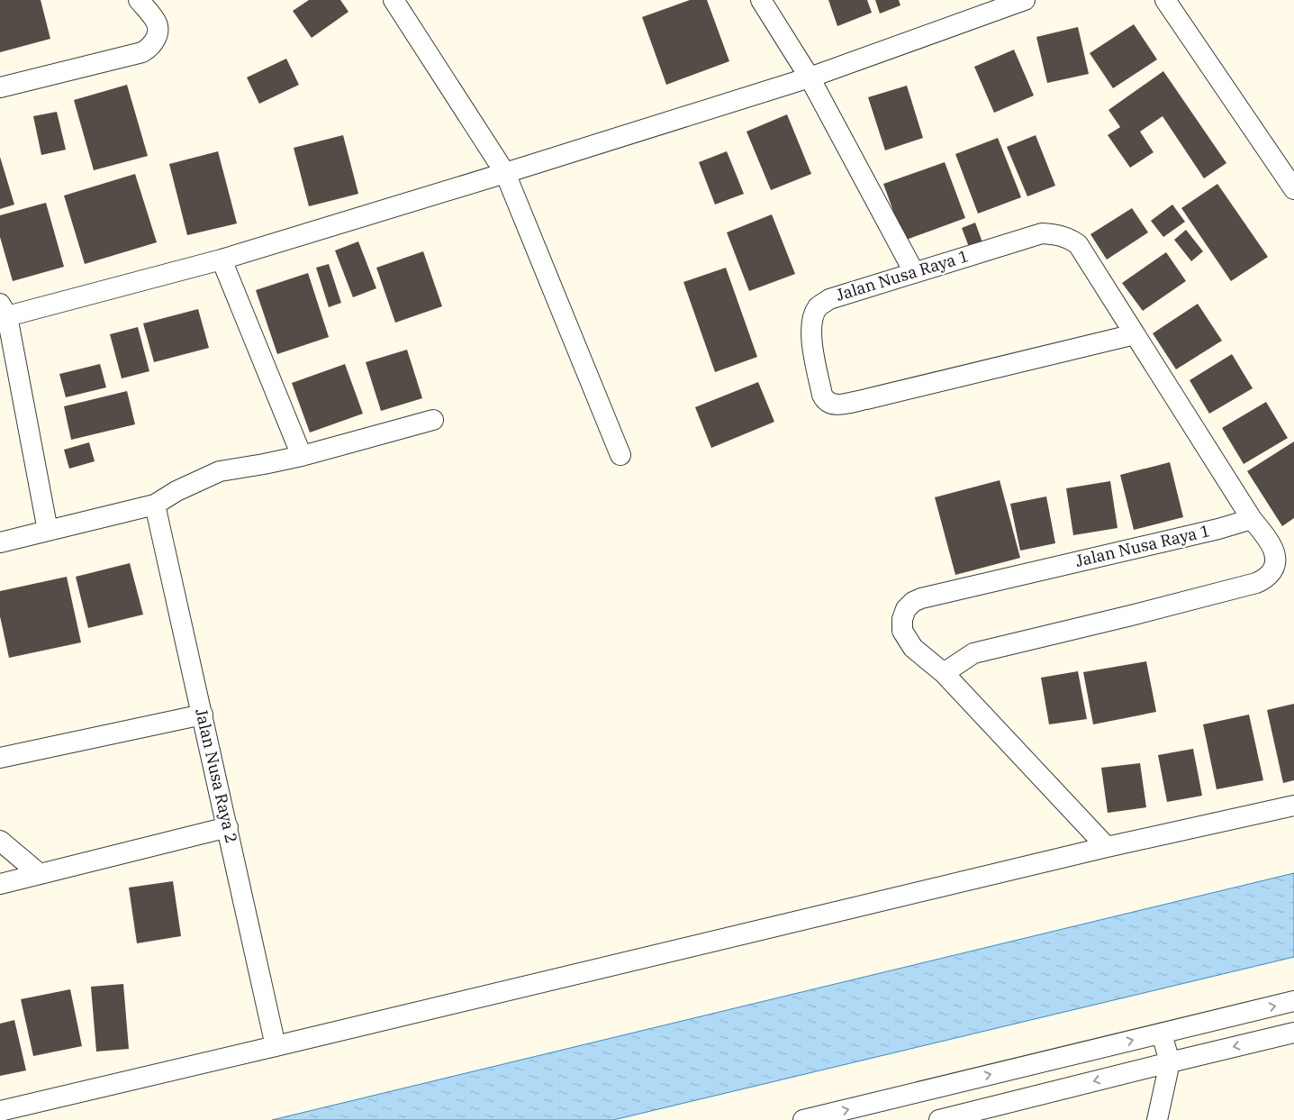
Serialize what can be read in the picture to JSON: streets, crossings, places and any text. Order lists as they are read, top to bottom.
{
  "streets": {
    "street": ["Jalan Nusa Raya 1", "Jalan Nusa Raya 2"]
  }
}
